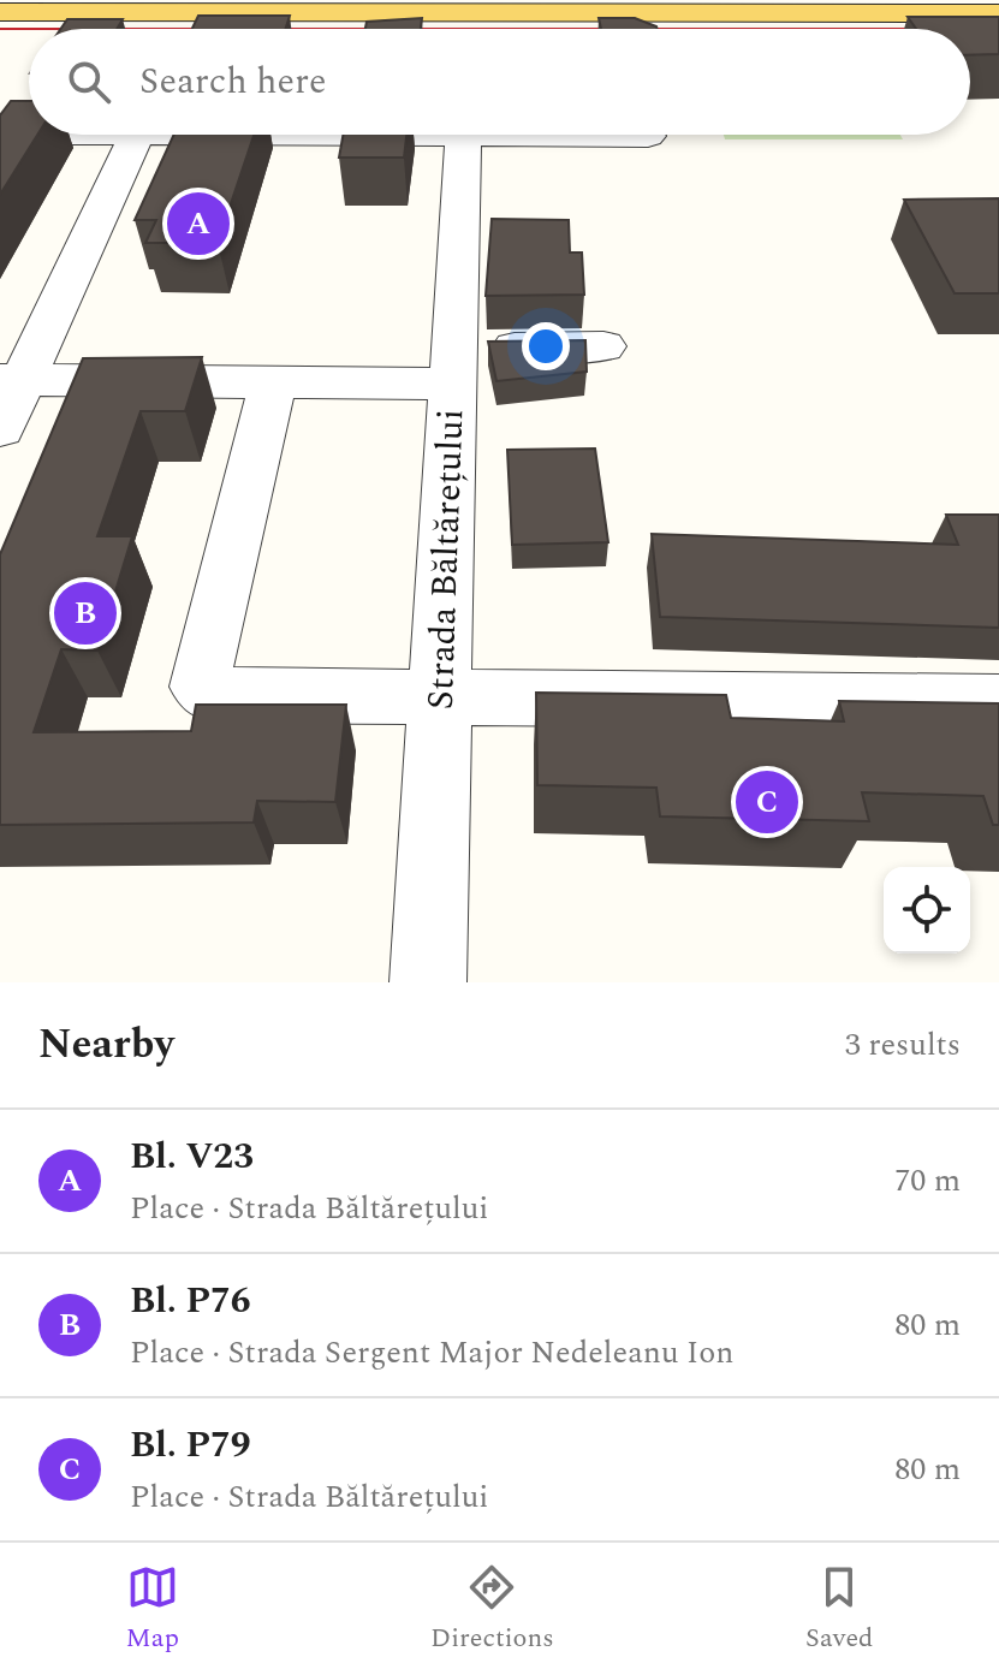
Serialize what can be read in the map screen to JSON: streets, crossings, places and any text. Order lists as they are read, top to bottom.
{
  "streets": {
    "street": ["Strada Băltărețului"]
  },
  "page": {
    "search": "Search here",
    "pins": ["A", "B", "C"],
    "heading": ["Nearby", "3 results"],
    "list": [
      {
        "mark": "A",
        "name": "Bl. V23",
        "note": "Place · Strada Băltărețului",
        "value": "70 m"
      },
      {
        "mark": "B",
        "name": "Bl. P76",
        "note": "Place · Strada Sergent Major Nedeleanu Ion",
        "value": "80 m"
      },
      {
        "mark": "C",
        "name": "Bl. P79",
        "note": "Place · Strada Băltărețului",
        "value": "80 m"
      }
    ],
    "nav": ["Map", "Directions", "Saved"]
  }
}
